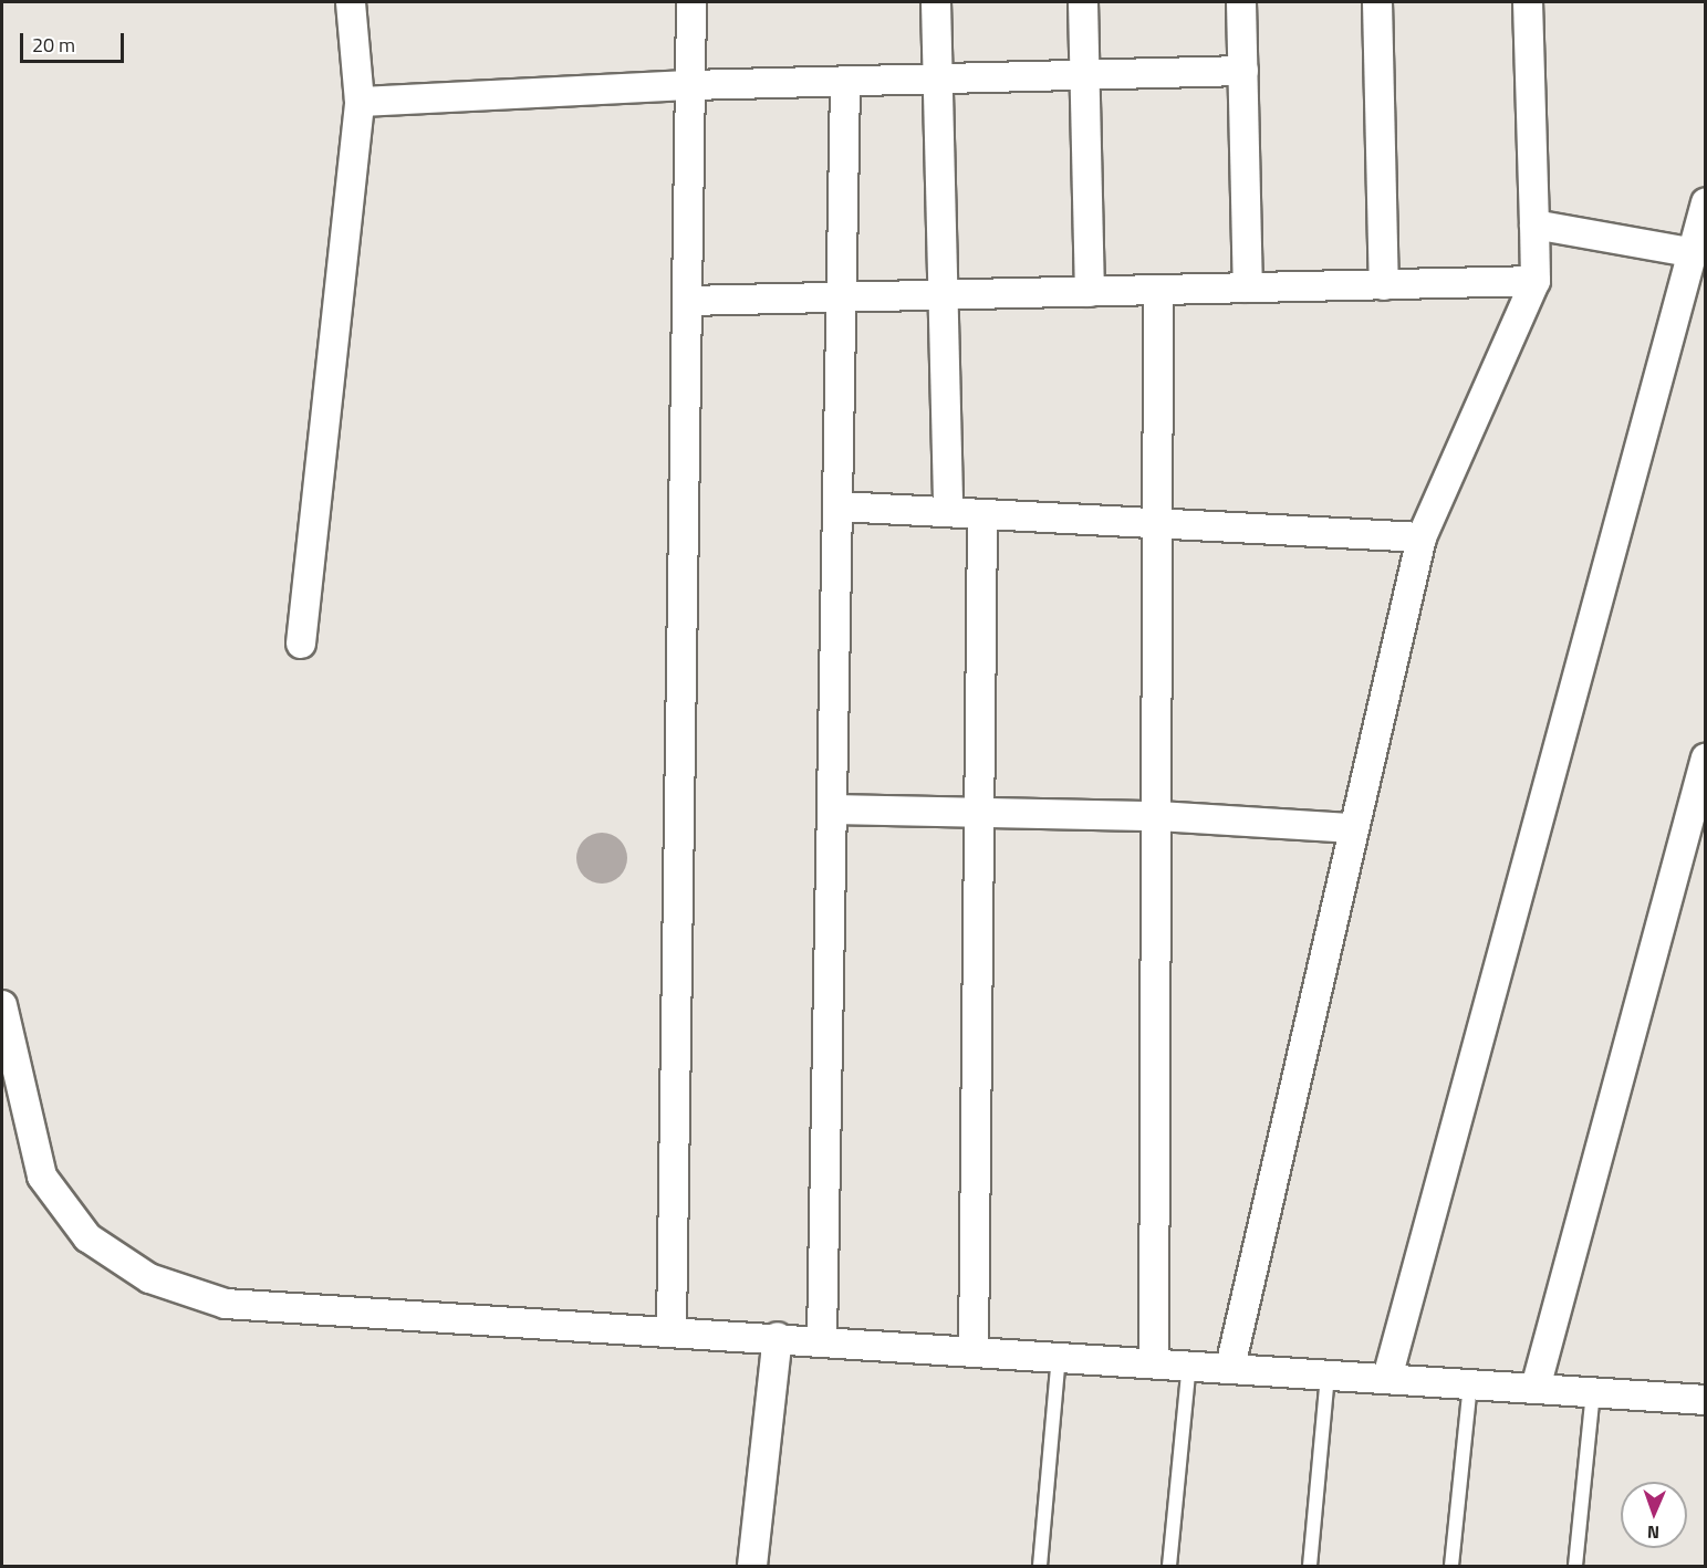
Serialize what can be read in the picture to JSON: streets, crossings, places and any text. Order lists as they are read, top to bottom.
{
  "scale_bar": "20 m",
  "north": "bottom"
}
